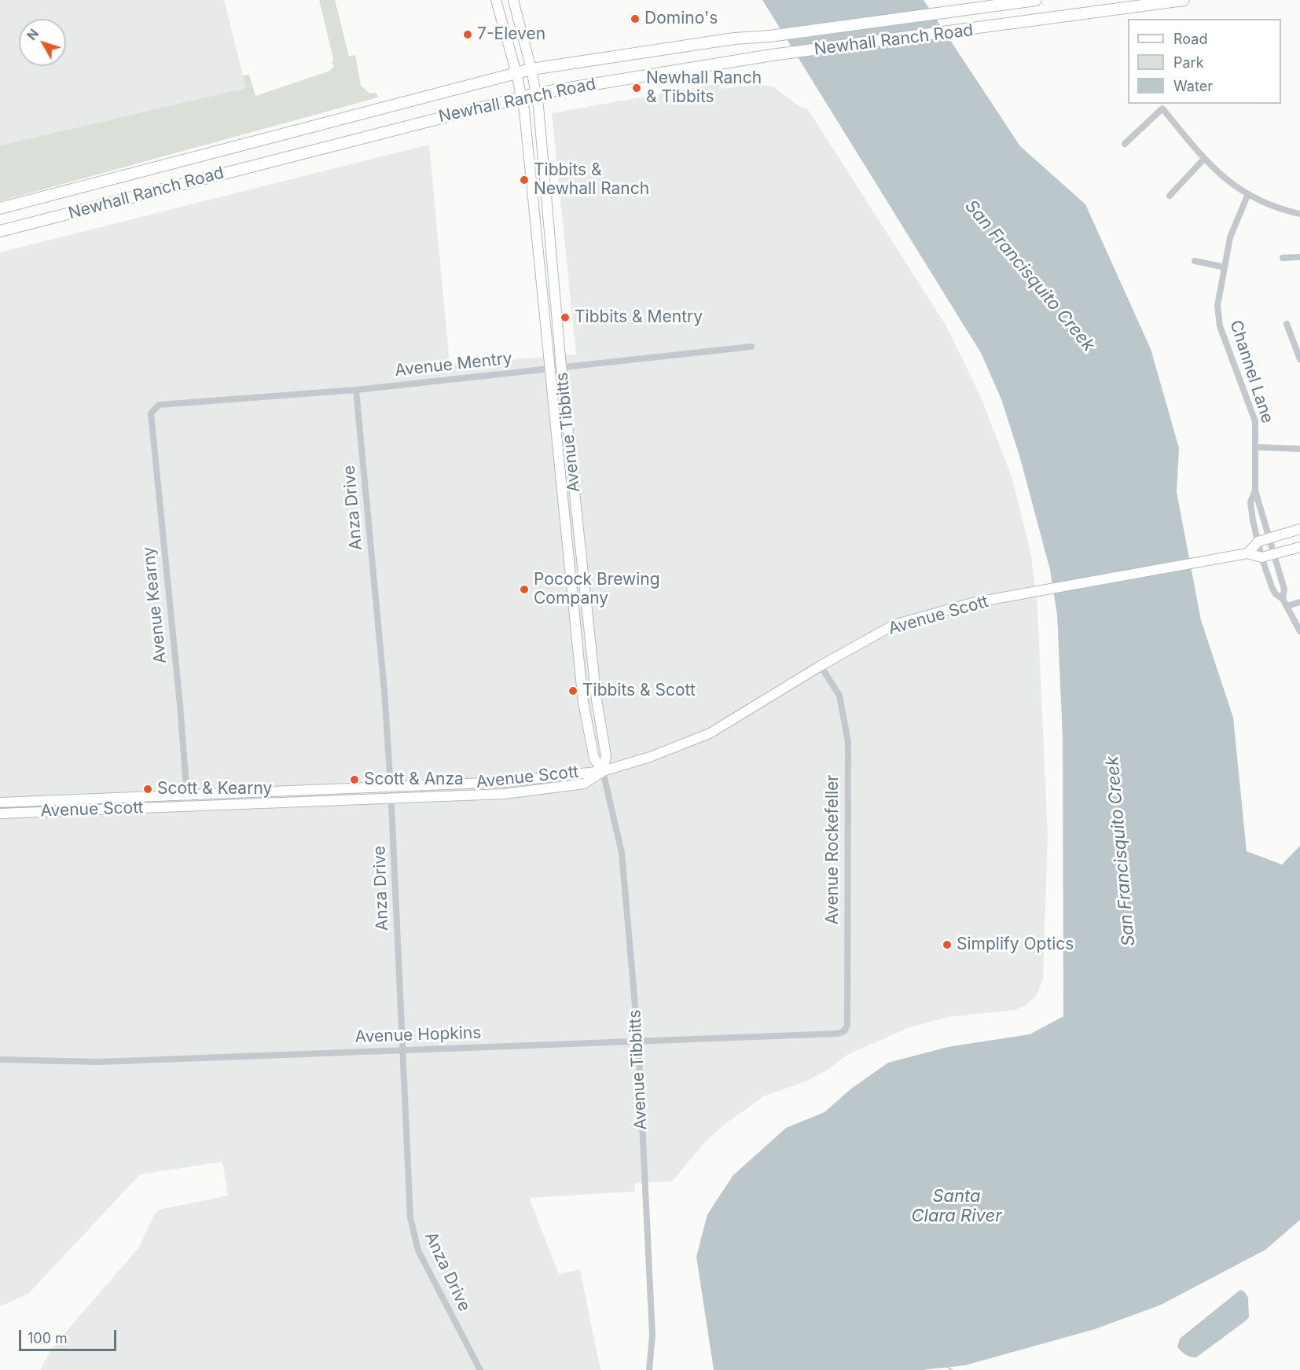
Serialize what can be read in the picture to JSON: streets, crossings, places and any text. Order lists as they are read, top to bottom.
{
  "streets": {
    "main road": ["Newhall Ranch Road", "Avenue Tibbitts", "Avenue Scott"],
    "street": [
      "Avenue Mentry",
      "Channel Lane",
      "Anza Drive",
      "Avenue Kearny",
      "Avenue Rockefeller",
      "Avenue Hopkins"
    ]
  },
  "crossings": [
    ["Newhall Ranch Road", "Avenue Tibbitts"],
    ["Avenue Mentry", "Avenue Tibbitts"],
    ["Avenue Mentry", "Anza Drive"],
    ["Avenue Mentry", "Avenue Kearny"],
    ["Avenue Tibbitts", "Avenue Scott"],
    ["Avenue Tibbitts", "Avenue Hopkins"],
    ["Anza Drive", "Avenue Scott"],
    ["Anza Drive", "Avenue Hopkins"],
    ["Avenue Kearny", "Avenue Scott"],
    ["Avenue Scott", "Avenue Rockefeller"],
    ["Avenue Rockefeller", "Avenue Hopkins"]
  ],
  "water": ["San Francisquito Creek", "Santa Clara River"],
  "places": [
    "Domino's",
    "7-Eleven",
    "Newhall Ranch & Tibbits",
    "Tibbits & Newhall Ranch",
    "Tibbits & Mentry",
    "Pocock Brewing Company",
    "Tibbits & Scott",
    "Scott & Anza",
    "Scott & Kearny",
    "Simplify Optics"
  ],
  "legend": ["Road", "Park", "Water"],
  "scale_bar": "100 m",
  "north": "top left"
}
